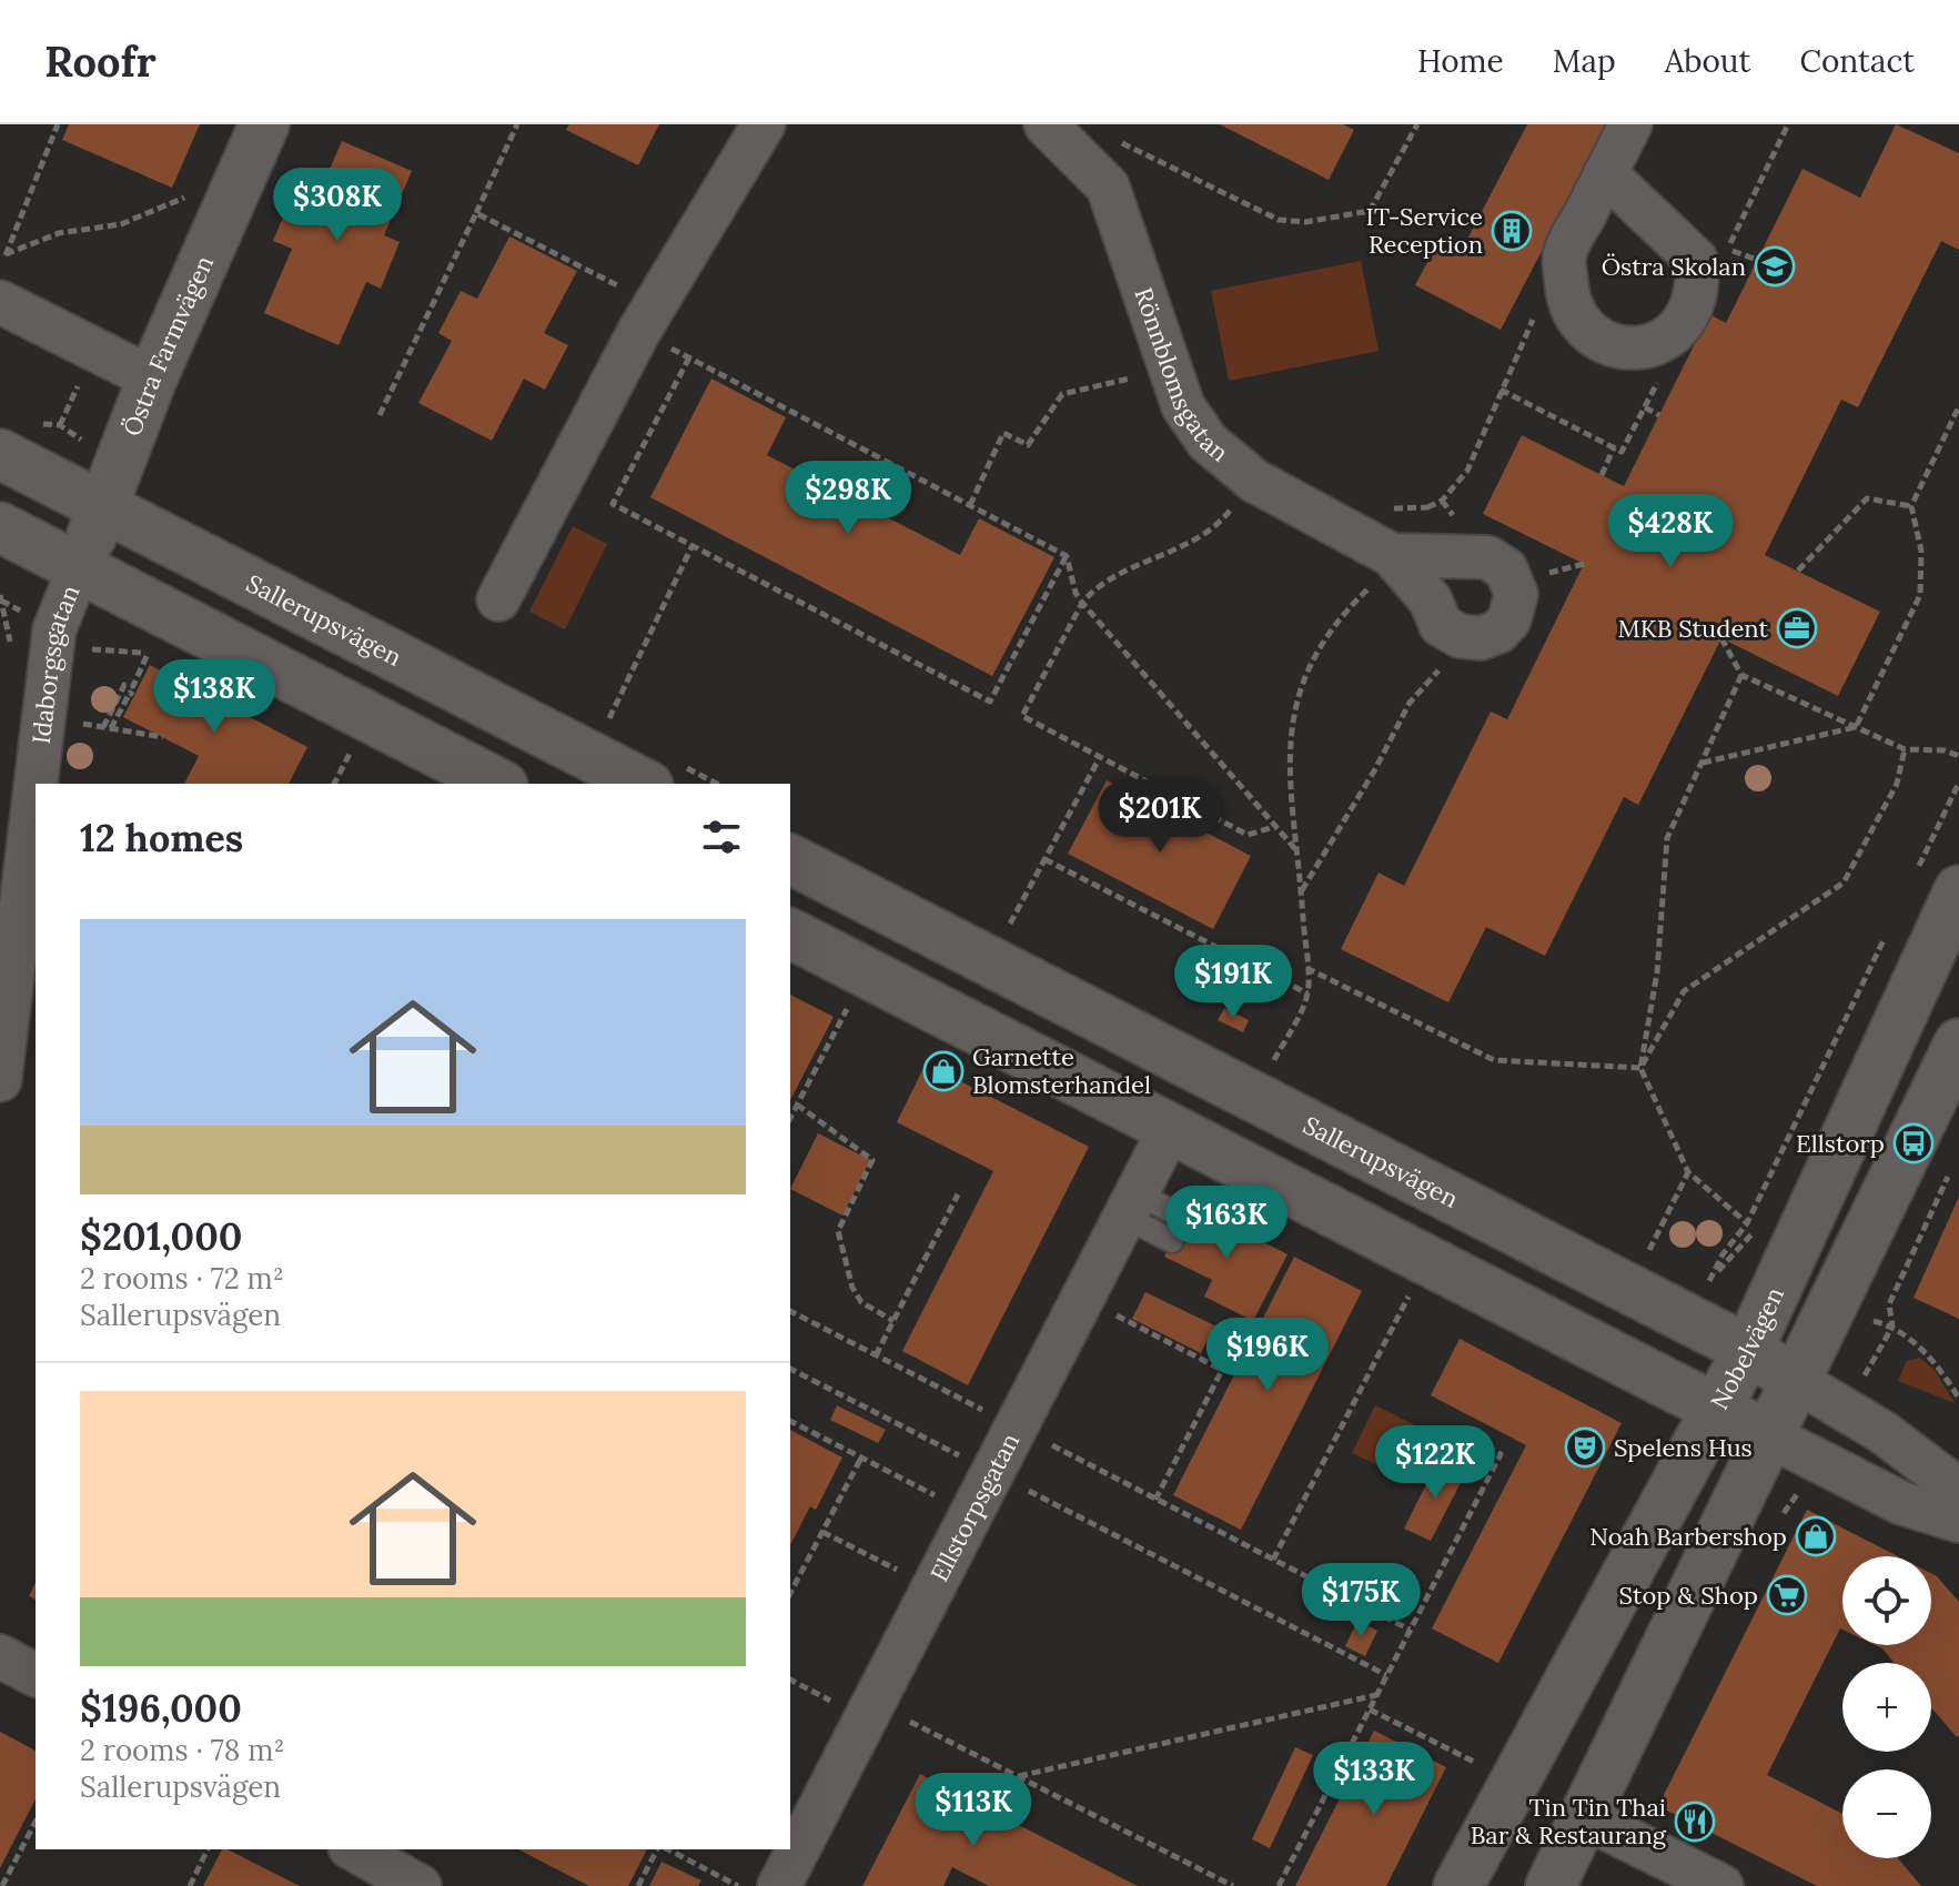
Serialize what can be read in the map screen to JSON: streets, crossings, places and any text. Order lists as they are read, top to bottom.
{
  "streets": {
    "main road": ["Östra Farmvägen", "Sallerupsvägen", "Nobelvägen"],
    "street": ["Rönnblomsgatan", "Idaborgsgatan", "Ellstorpsgatan"]
  },
  "crossings": [
    ["Östra Farmvägen", "Sallerupsvägen"],
    ["Östra Farmvägen", "Idaborgsgatan"],
    ["Sallerupsvägen", "Nobelvägen"]
  ],
  "places": {
    "building": ["IT-Service Reception"],
    "school or university": ["Östra Skolan"],
    "office": ["MKB Student"],
    "shop": ["Garnette Blomsterhandel", "Noah Barbershop"],
    "bus stop": ["Ellstorp"],
    "theatre": ["Spelens Hus"],
    "supermarket": ["Stop & Shop"],
    "restaurant": ["Tin Tin Thai Bar & Restaurang"]
  },
  "page": {
    "header": "Roofr",
    "nav": [
      "Home",
      "Map",
      "About",
      "Contact"
    ],
    "price": [
      "$308K",
      "$298K",
      "$428K",
      "$138K",
      "$201K",
      "$191K",
      "$163K",
      "$196K",
      "$122K",
      "$175K",
      "$133K",
      "$113K"
    ],
    "heading": "12 homes",
    "list": [
      {
        "name": "$201,000",
        "note": "2 rooms · 72 m² · Sallerupsvägen"
      },
      {
        "name": "$196,000",
        "note": "2 rooms · 78 m² · Sallerupsvägen"
      }
    ],
    "map_buttons": ["+", "−"]
  }
}
